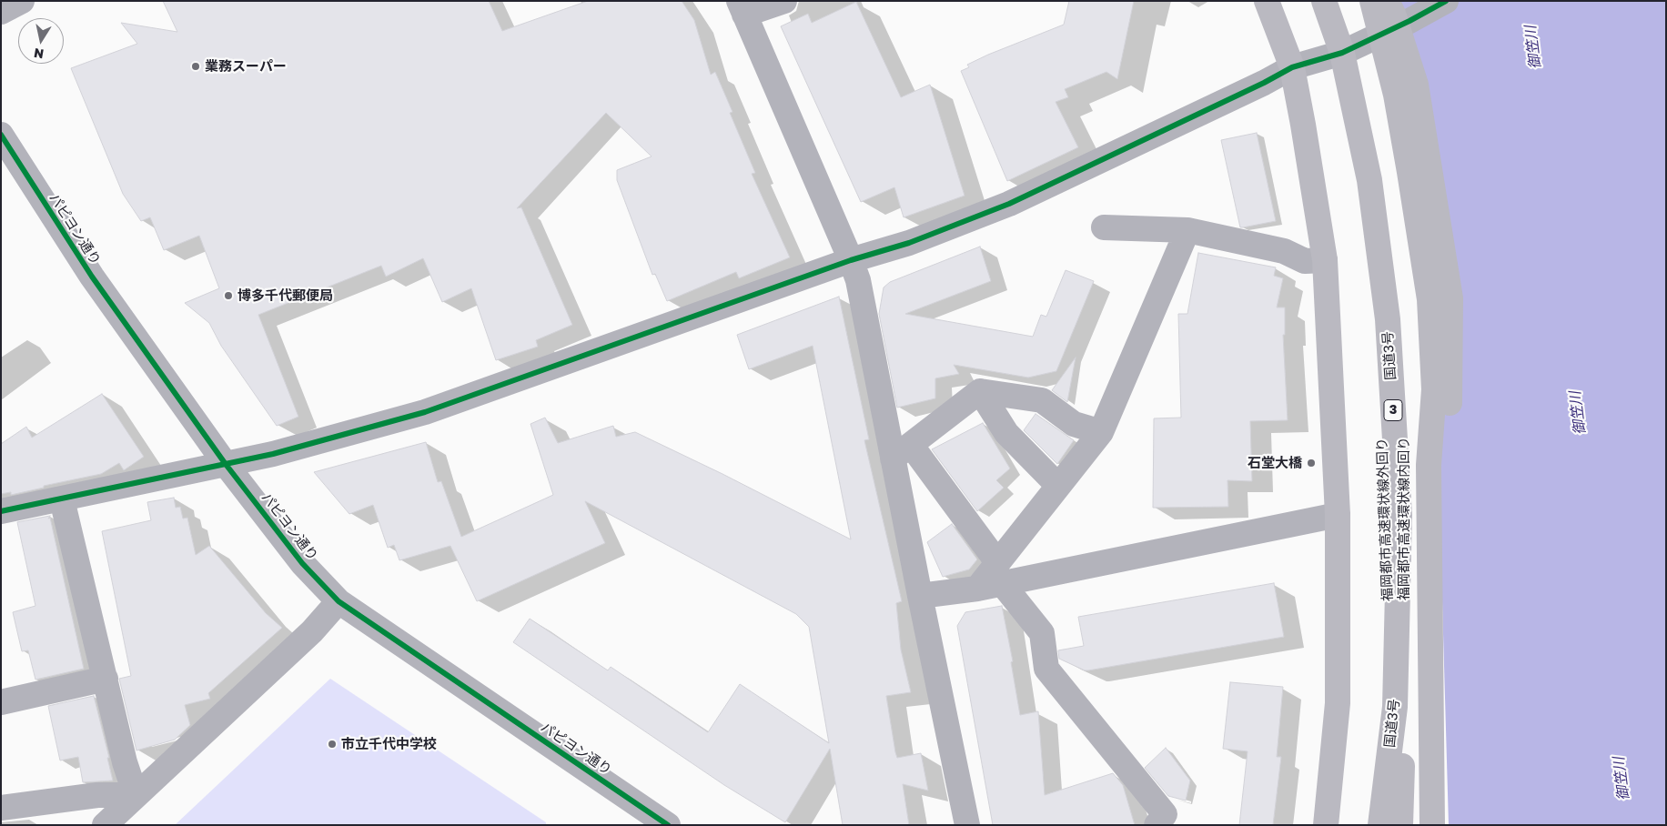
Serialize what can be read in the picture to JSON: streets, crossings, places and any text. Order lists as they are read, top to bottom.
{
  "streets": {
    "highway": [
      "国道3号",
      "3",
      "福岡都市高速環状線内回り",
      "福岡都市高速環状線外回り"
    ],
    "street": ["パピヨン通り"]
  },
  "water": ["御笠川"],
  "places": [
    "業務スーパー",
    "博多千代郵便局",
    "石堂大橋",
    "市立千代中学校"
  ],
  "north": "bottom"
}
